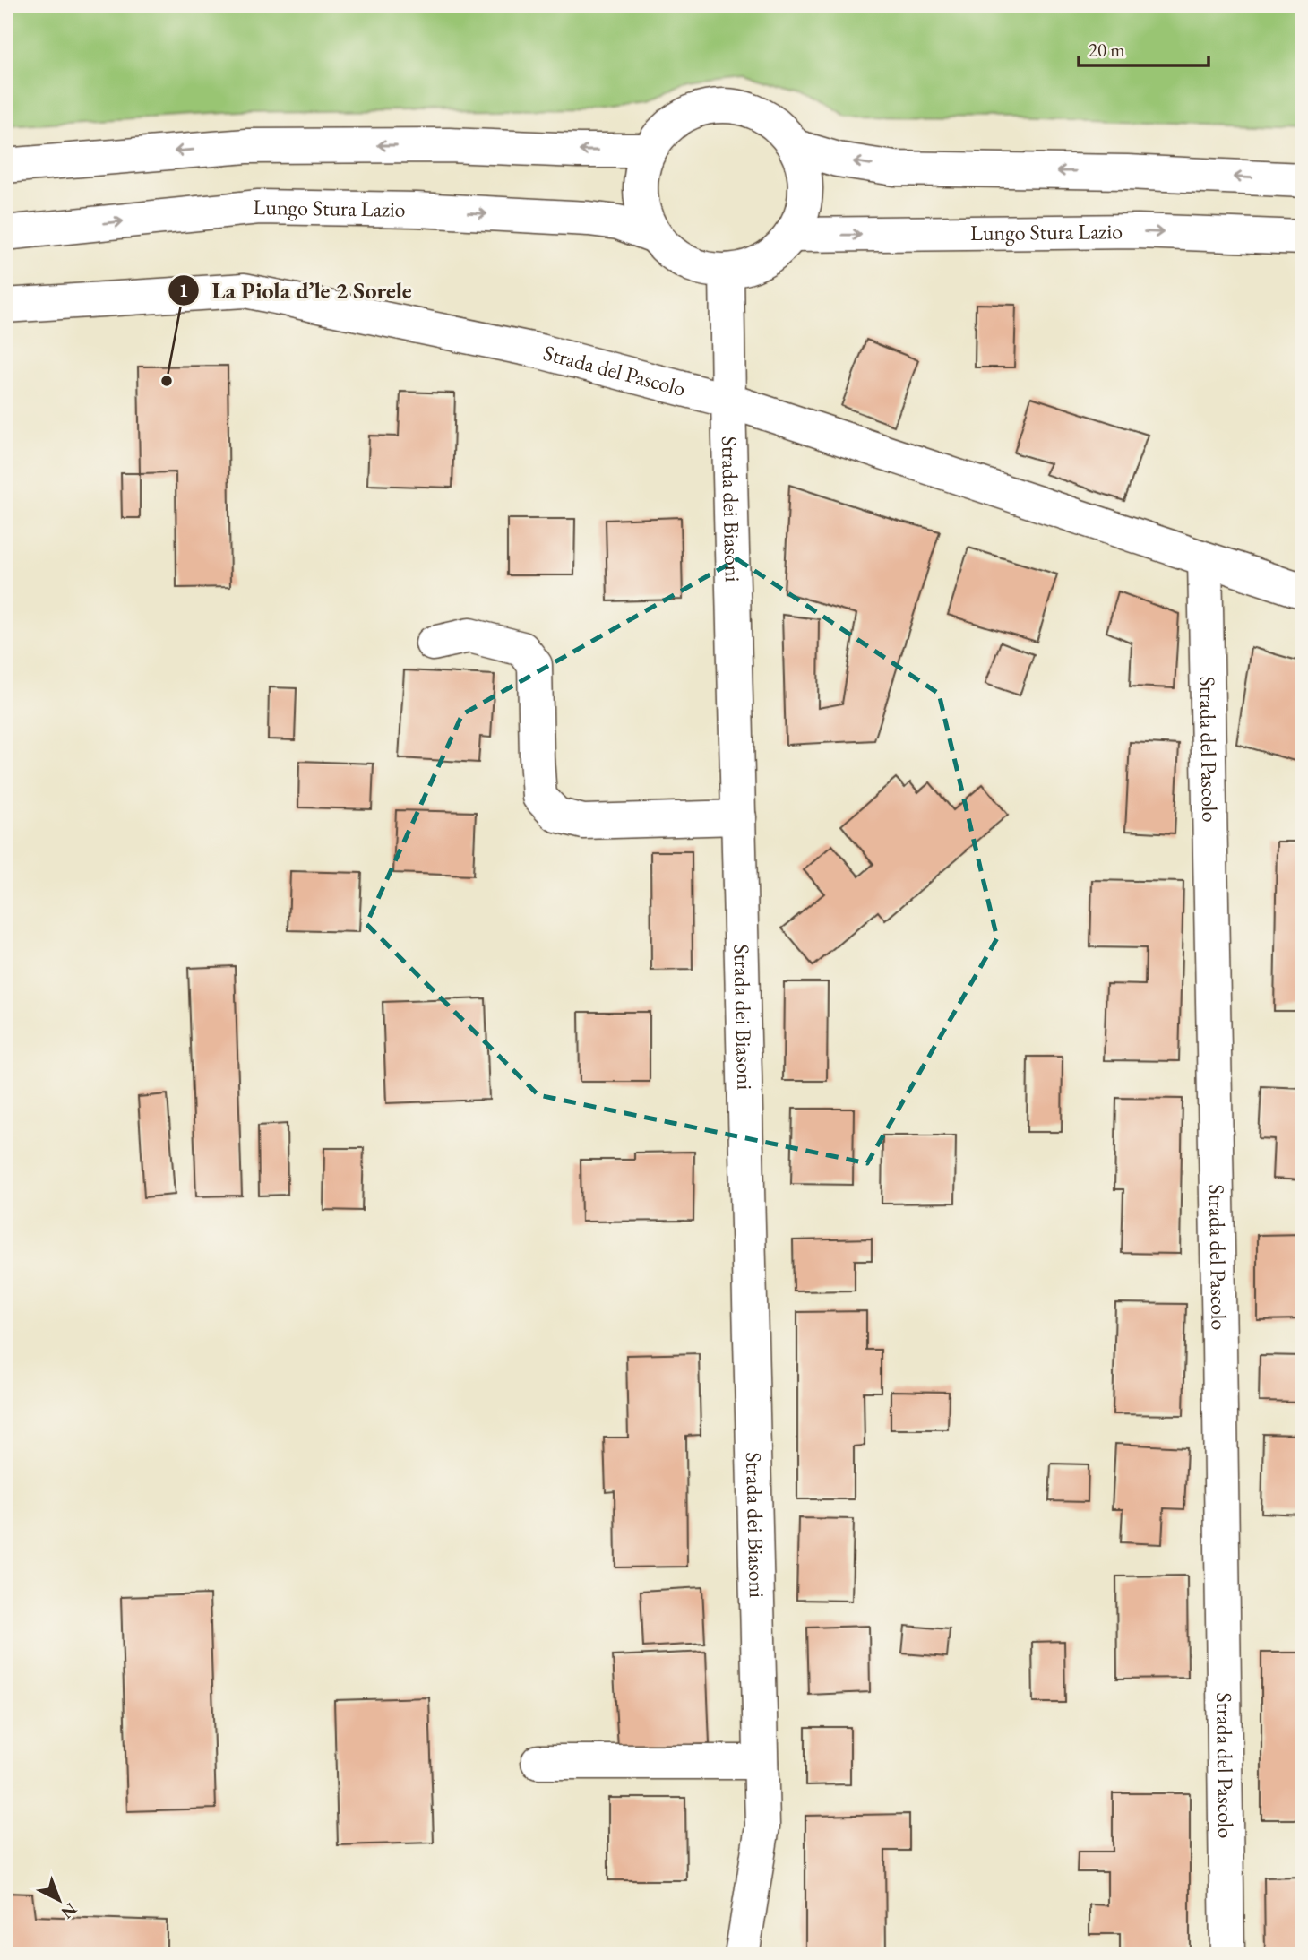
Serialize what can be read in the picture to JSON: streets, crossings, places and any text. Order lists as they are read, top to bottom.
{
  "streets": {
    "street": ["Lungo Stura Lazio", "Strada del Pascolo", "Strada dei Biasoni"]
  },
  "crossings": [
    ["Lungo Stura Lazio", "Strada dei Biasoni"],
    ["Strada del Pascolo", "Strada dei Biasoni"]
  ],
  "places": ["La Piola d’le 2 Sorele"],
  "scale_bar": "20 m",
  "north": "bottom right"
}
